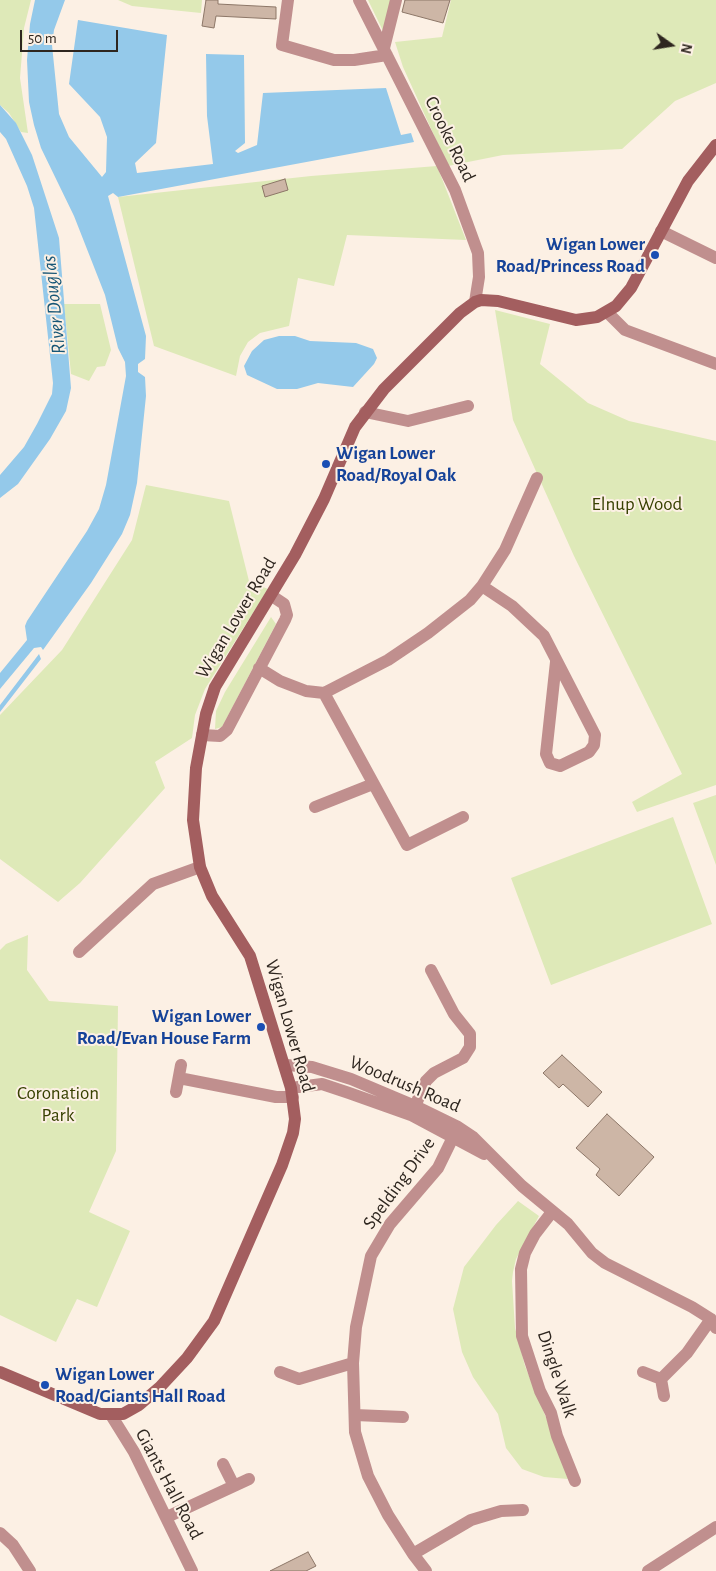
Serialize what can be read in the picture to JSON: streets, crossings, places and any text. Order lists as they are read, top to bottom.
{
  "streets": {
    "main road": ["Wigan Lower Road"],
    "street": [
      "Crooke Road",
      "Woodrush Road",
      "Spelding Drive",
      "Dingle Walk",
      "Giants Hall Road"
    ]
  },
  "crossings": [
    ["Crooke Road", "Wigan Lower Road"],
    ["Wigan Lower Road", "Woodrush Road"],
    ["Wigan Lower Road", "Giants Hall Road"],
    ["Woodrush Road", "Spelding Drive"],
    ["Woodrush Road", "Dingle Walk"]
  ],
  "water": ["River Douglas"],
  "parks": ["Elnup Wood", "Coronation Park"],
  "places": [
    "Wigan Lower Road/Princess Road",
    "Wigan Lower Road/Royal Oak",
    "Wigan Lower Road/Evan House Farm",
    "Wigan Lower Road/Giants Hall Road"
  ],
  "scale_bar": "50 m",
  "north": "right"
}
